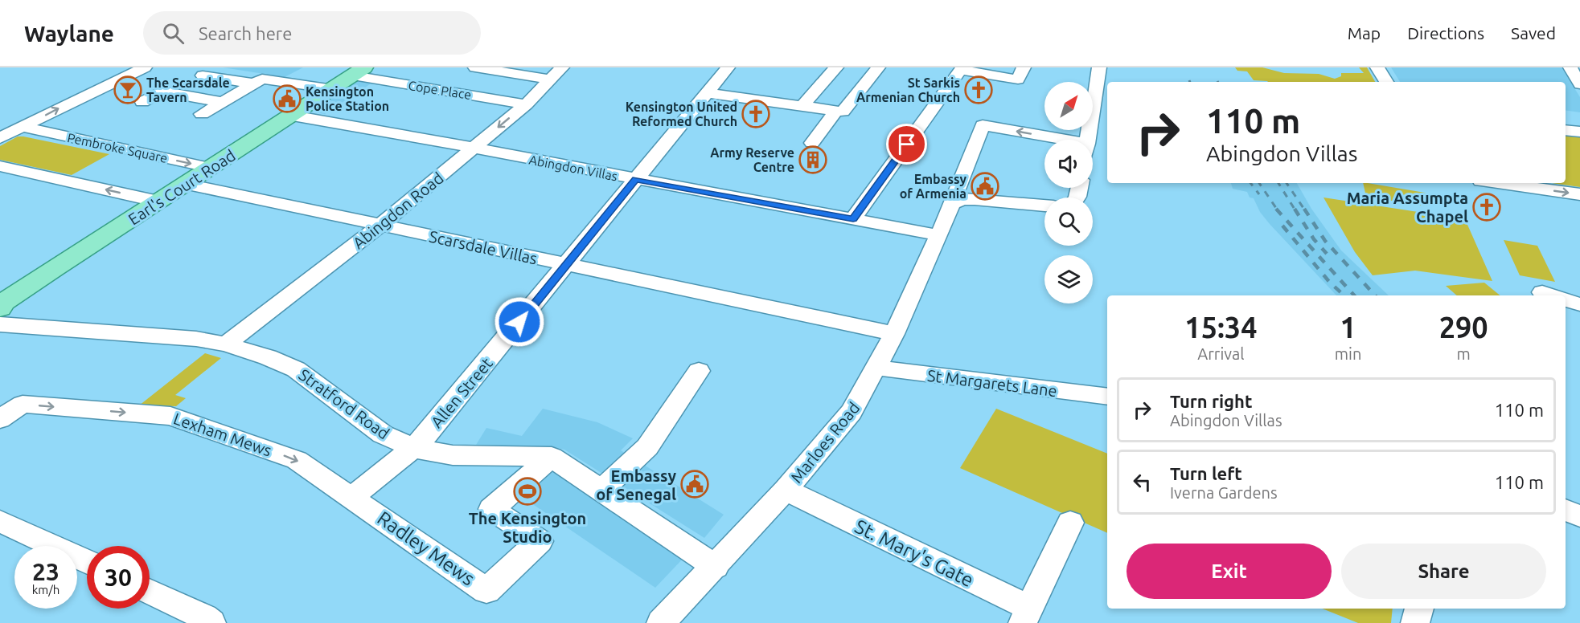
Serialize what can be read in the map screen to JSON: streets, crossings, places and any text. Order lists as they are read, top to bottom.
{
  "streets": {
    "main road": ["Earl's Court Road"],
    "street": [
      "Cope Place",
      "Pembroke Square",
      "Abingdon Villas",
      "Abingdon Road",
      "Scarsdale Villas",
      "St Margarets Lane",
      "Allen Street",
      "Stratford Road",
      "Lexham Mews",
      "Marloes Road",
      "Radley Mews",
      "St. Mary's Gate"
    ]
  },
  "crossings": [
    ["Cope Place", "Earl's Court Road"],
    ["Cope Place", "Abingdon Road"],
    ["Pembroke Square", "Earl's Court Road"],
    ["Abingdon Villas", "Earl's Court Road"],
    ["Abingdon Villas", "Abingdon Road"],
    ["Abingdon Villas", "Allen Street"],
    ["Abingdon Villas", "Marloes Road"],
    ["Earl's Court Road", "Scarsdale Villas"],
    ["Earl's Court Road", "Stratford Road"],
    ["Abingdon Road", "Scarsdale Villas"],
    ["Abingdon Road", "Stratford Road"],
    ["Scarsdale Villas", "Allen Street"],
    ["Scarsdale Villas", "Marloes Road"],
    ["St Margarets Lane", "Marloes Road"],
    ["Allen Street", "Stratford Road"],
    ["Stratford Road", "Radley Mews"],
    ["Lexham Mews", "Radley Mews"],
    ["Marloes Road", "St. Mary's Gate"]
  ],
  "one_way": ["Lexham Mews"],
  "places": {
    "bar": ["The Scarsdale Tavern"],
    "church": ["St Sarkis Armenian Church", "Kensington United Reformed Church", "Maria Assumpta Chapel"],
    "public building": ["Kensington Police Station", "Embassy of Armenia", "Embassy of Senegal"],
    "building": ["Army Reserve Centre"],
    "sports": ["The Kensington Studio"]
  },
  "north": "top right",
  "page": {
    "header": "Waylane",
    "search": "Search here",
    "nav": ["Map", "Directions", "Saved"],
    "turn": ["110 m", "Abingdon Villas"],
    "eta": [
      "15:34",
      "Arrival",
      "1",
      "min",
      "290",
      "m"
    ],
    "list": [
      {
        "name": "Turn right",
        "note": "Abingdon Villas",
        "value": "110 m"
      },
      {
        "name": "Turn left",
        "note": "Iverna Gardens",
        "value": "110 m"
      }
    ],
    "buttons": ["Exit", "Share"],
    "speed": "23 km/h",
    "limit": "30"
  }
}
